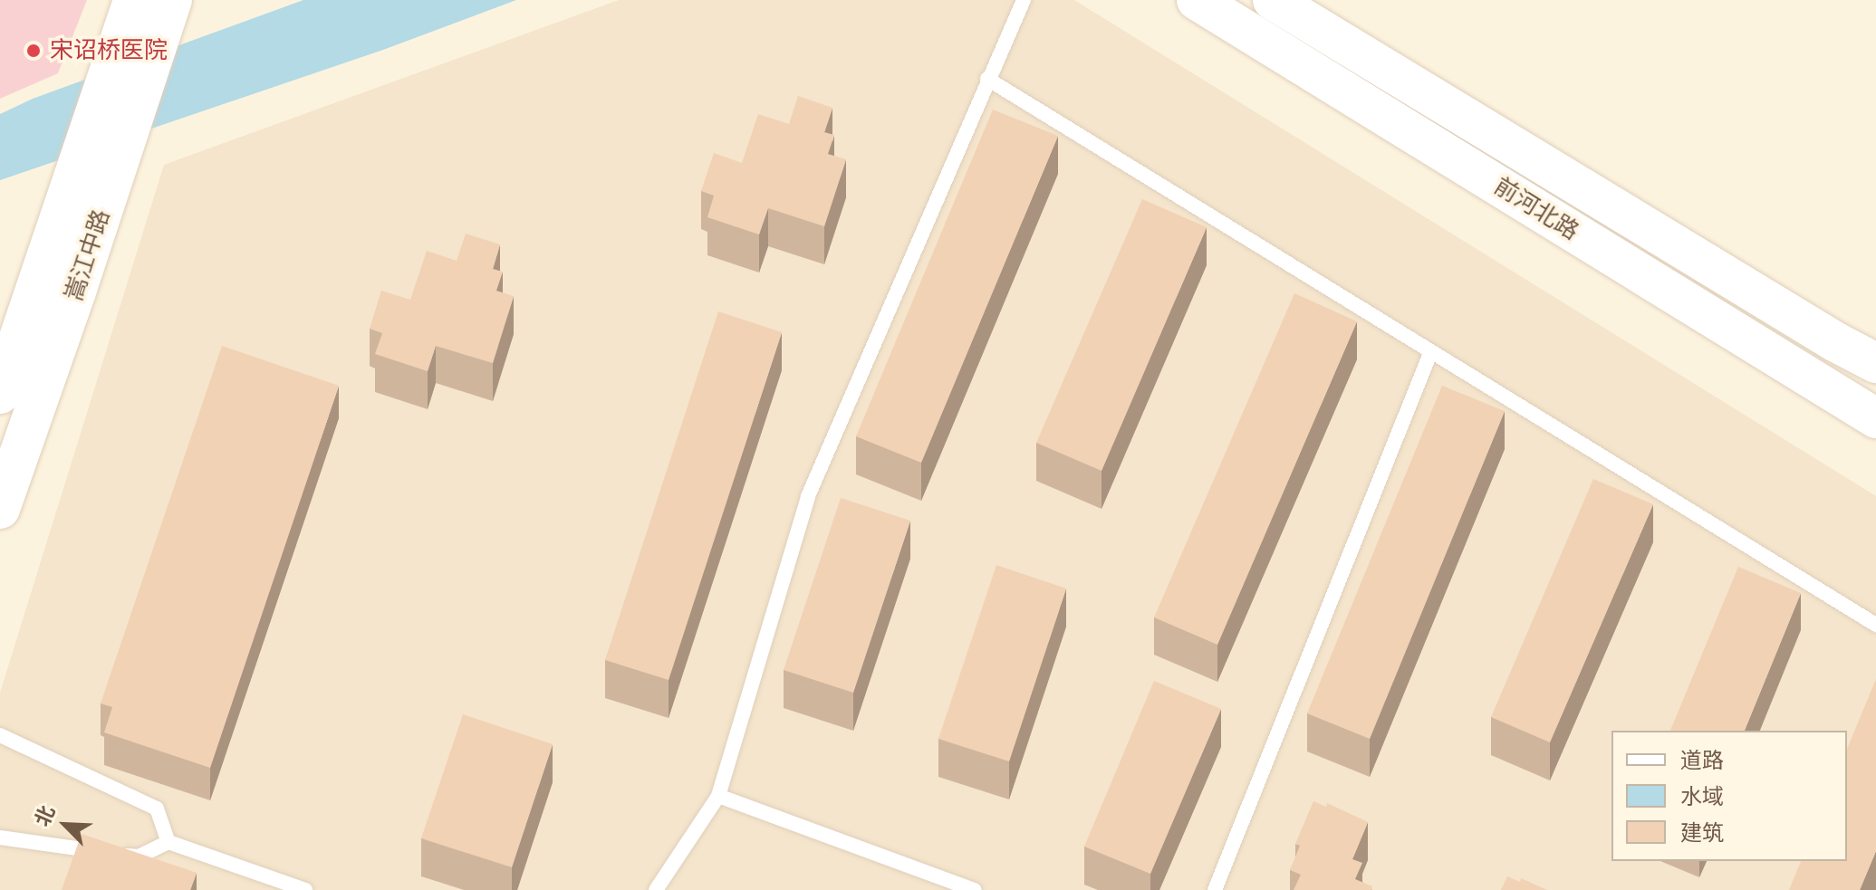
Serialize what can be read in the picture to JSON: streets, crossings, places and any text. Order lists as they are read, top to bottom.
{
  "streets": {
    "main road": ["前河北路", "嵩江中路"]
  },
  "places": ["宋诏桥医院"],
  "legend": ["道路", "水域", "建筑"],
  "north": "top left"
}
